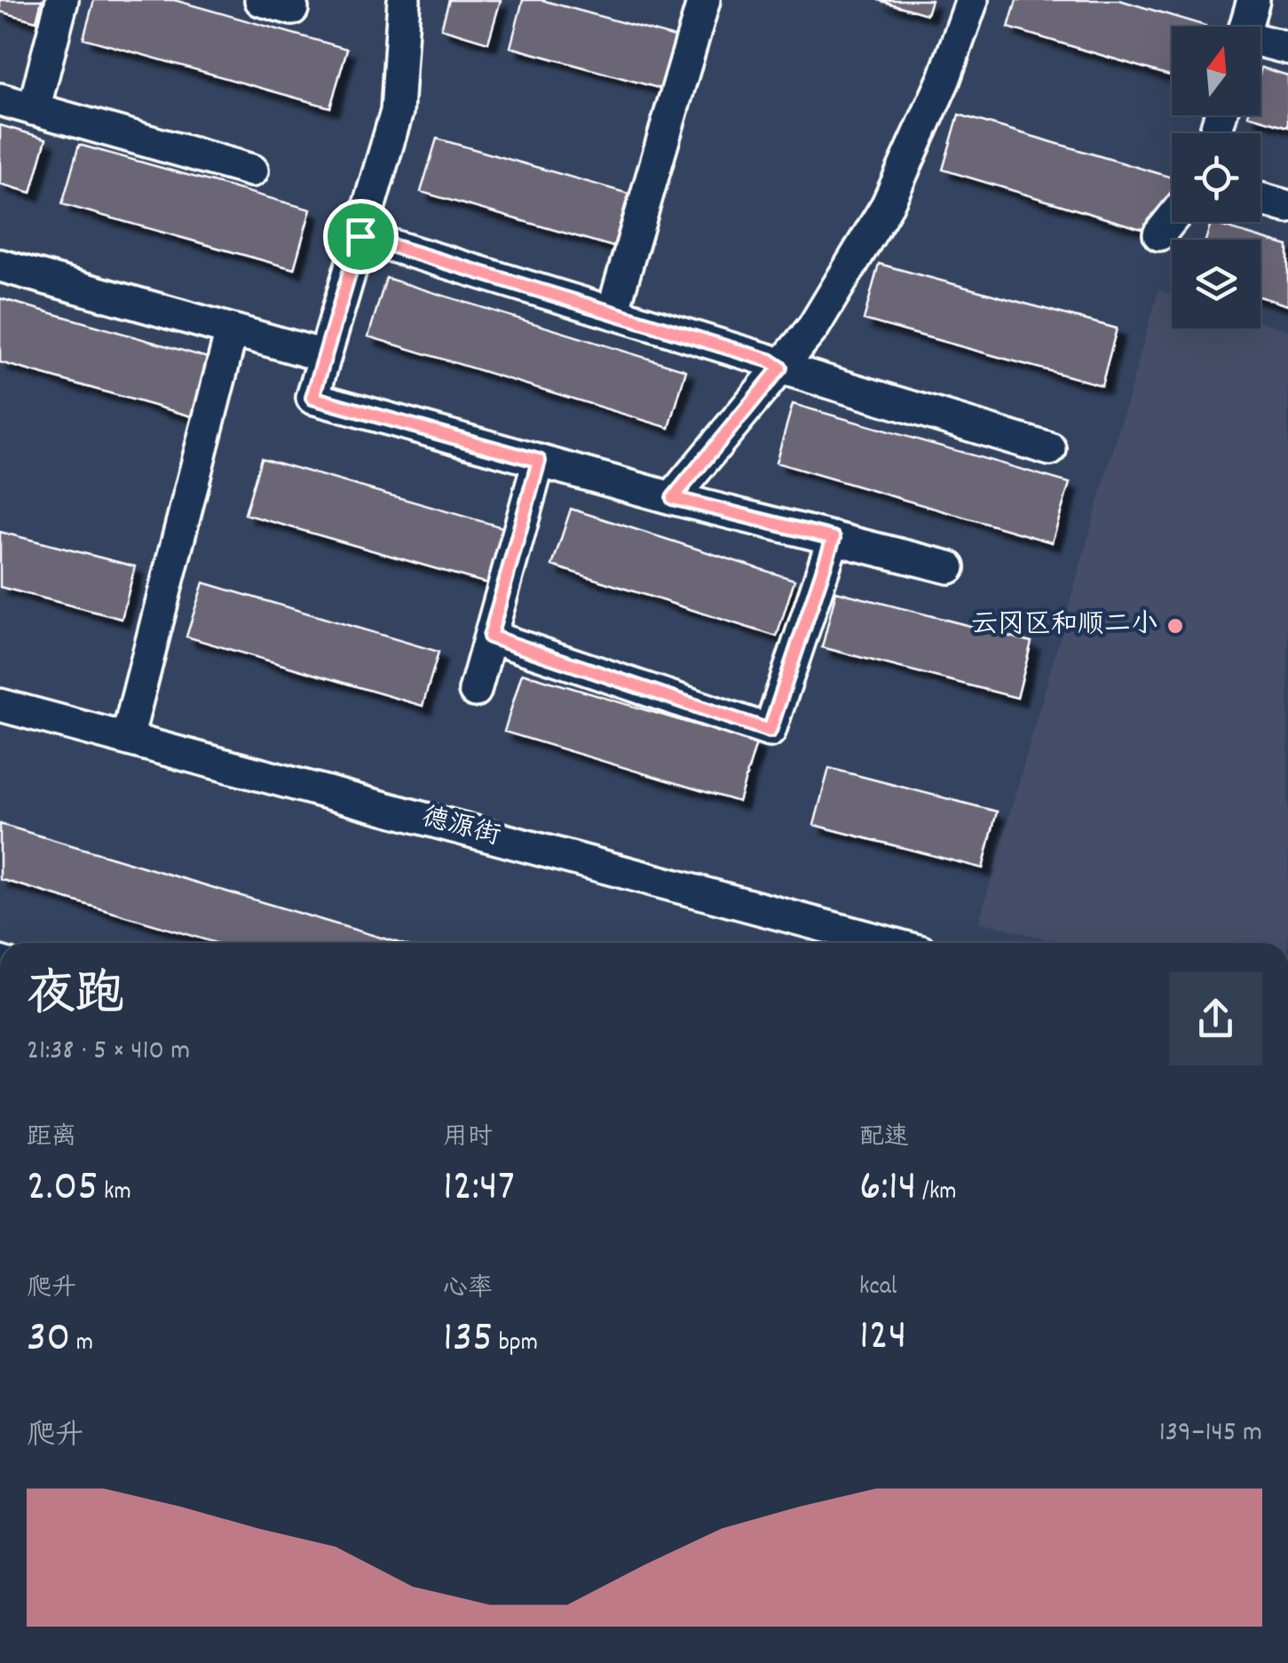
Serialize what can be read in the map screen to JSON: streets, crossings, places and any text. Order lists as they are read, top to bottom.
{
  "streets": {
    "street": ["德源街"]
  },
  "places": ["云冈区和顺二小"],
  "north": "top",
  "page": {
    "heading": ["夜跑", "21:38 · 5 × 410 m"],
    "stats": [
      ["距离", "2.05 km"],
      ["用时", "12:47"],
      ["配速", "6:14 /km"],
      ["爬升", "30 m"],
      ["心率", "135 bpm"],
      ["kcal", "124"]
    ],
    "chart": ["爬升", "139–145 m"]
  }
}
